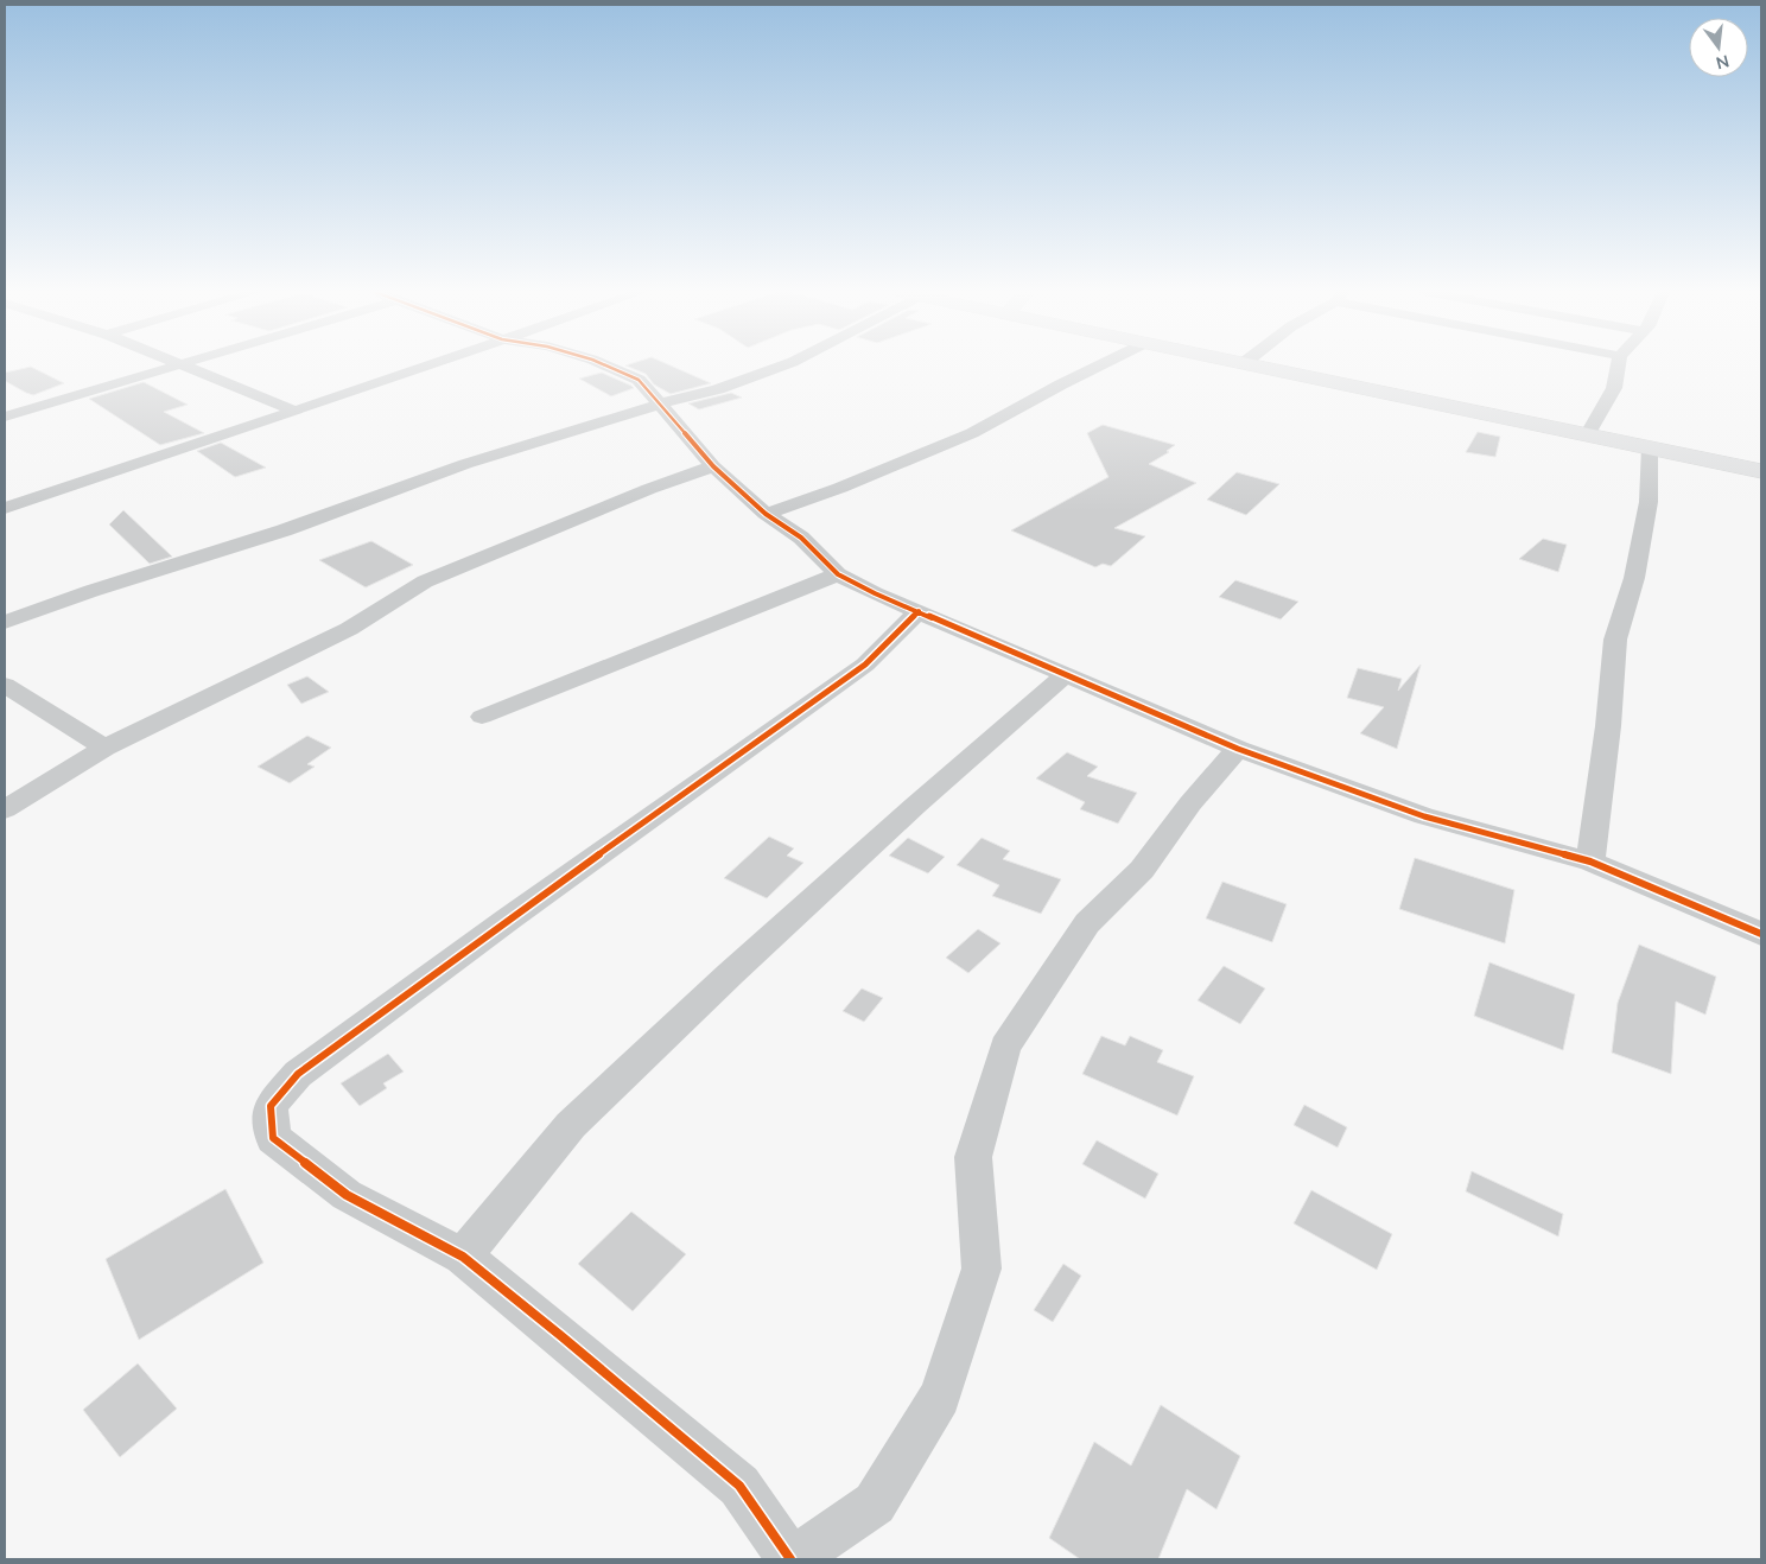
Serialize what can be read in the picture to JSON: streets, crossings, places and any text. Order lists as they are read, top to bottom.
{
  "north": "bottom"
}
